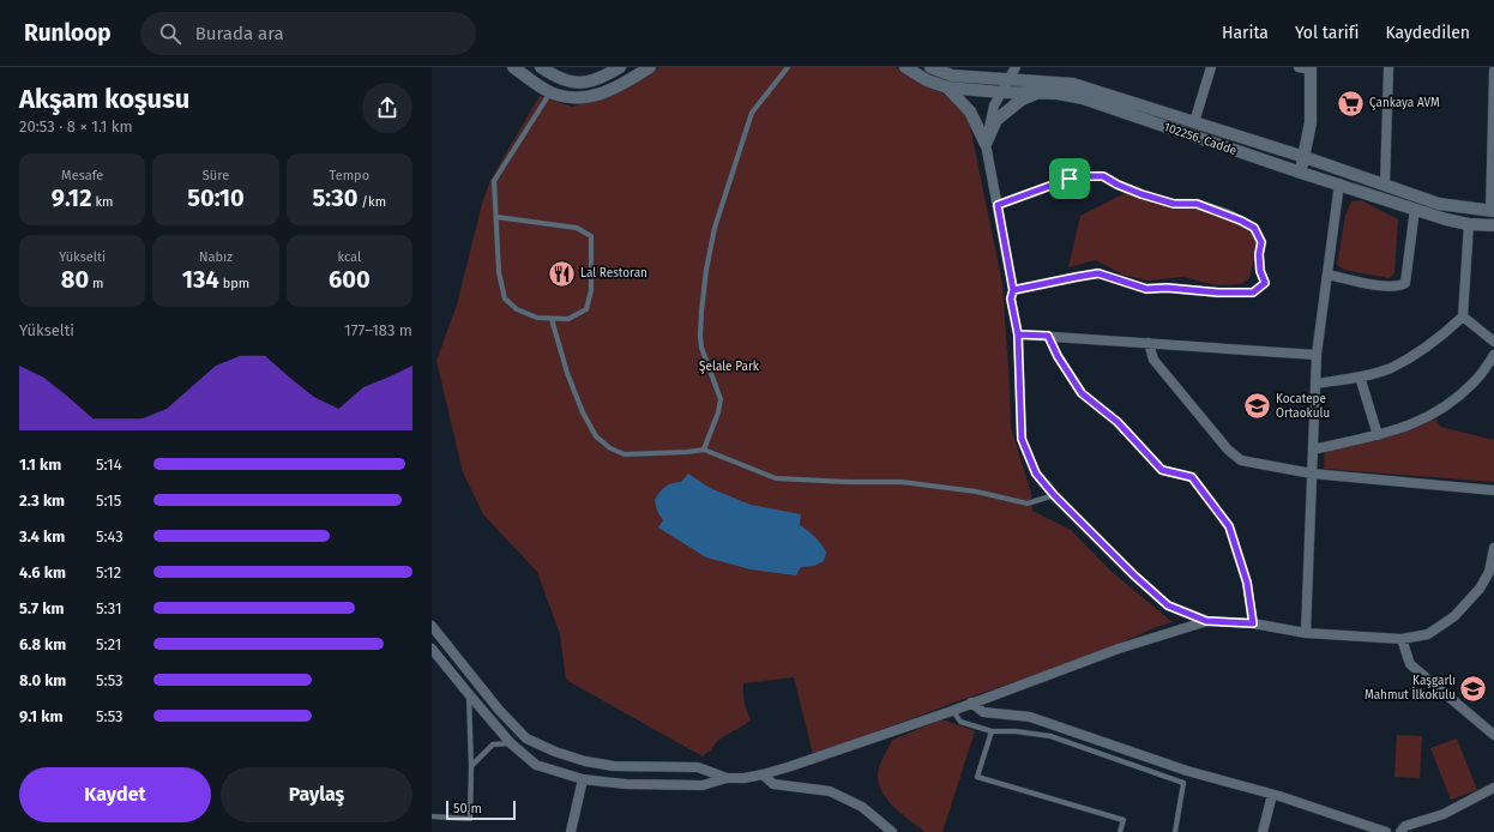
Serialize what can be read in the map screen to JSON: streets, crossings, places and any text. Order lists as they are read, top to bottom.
{
  "streets": {
    "street": ["102256. Cadde"]
  },
  "parks": ["Şelale Park"],
  "places": {
    "supermarket": ["Çankaya AVM"],
    "restaurant": ["Lal Restoran"],
    "school or university": ["Kocatepe Ortaokulu", "Kaşgarlı Mahmut İlkokulu"]
  },
  "scale_bar": "50 m",
  "page": {
    "header": "Runloop",
    "search": "Burada ara",
    "nav": ["Harita", "Yol tarifi", "Kaydedilen"],
    "heading": ["Akşam koşusu", "20:53 · 8 × 1.1 km"],
    "stats": [
      ["Mesafe", "9.12 km"],
      ["Süre", "50:10"],
      ["Tempo", "5:30 /km"],
      ["Yükselti", "80 m"],
      ["Nabız", "134 bpm"],
      ["kcal", "600"]
    ],
    "chart": ["Yükselti", "177–183 m"],
    "list": [
      {
        "name": "1.1 km",
        "note": "5:14"
      },
      {
        "name": "2.3 km",
        "note": "5:15"
      },
      {
        "name": "3.4 km",
        "note": "5:43"
      },
      {
        "name": "4.6 km",
        "note": "5:12"
      },
      {
        "name": "5.7 km",
        "note": "5:31"
      },
      {
        "name": "6.8 km",
        "note": "5:21"
      },
      {
        "name": "8.0 km",
        "note": "5:53"
      },
      {
        "name": "9.1 km",
        "note": "5:53"
      }
    ],
    "buttons": ["Kaydet", "Paylaş"],
    "scale": "50 m"
  }
}
